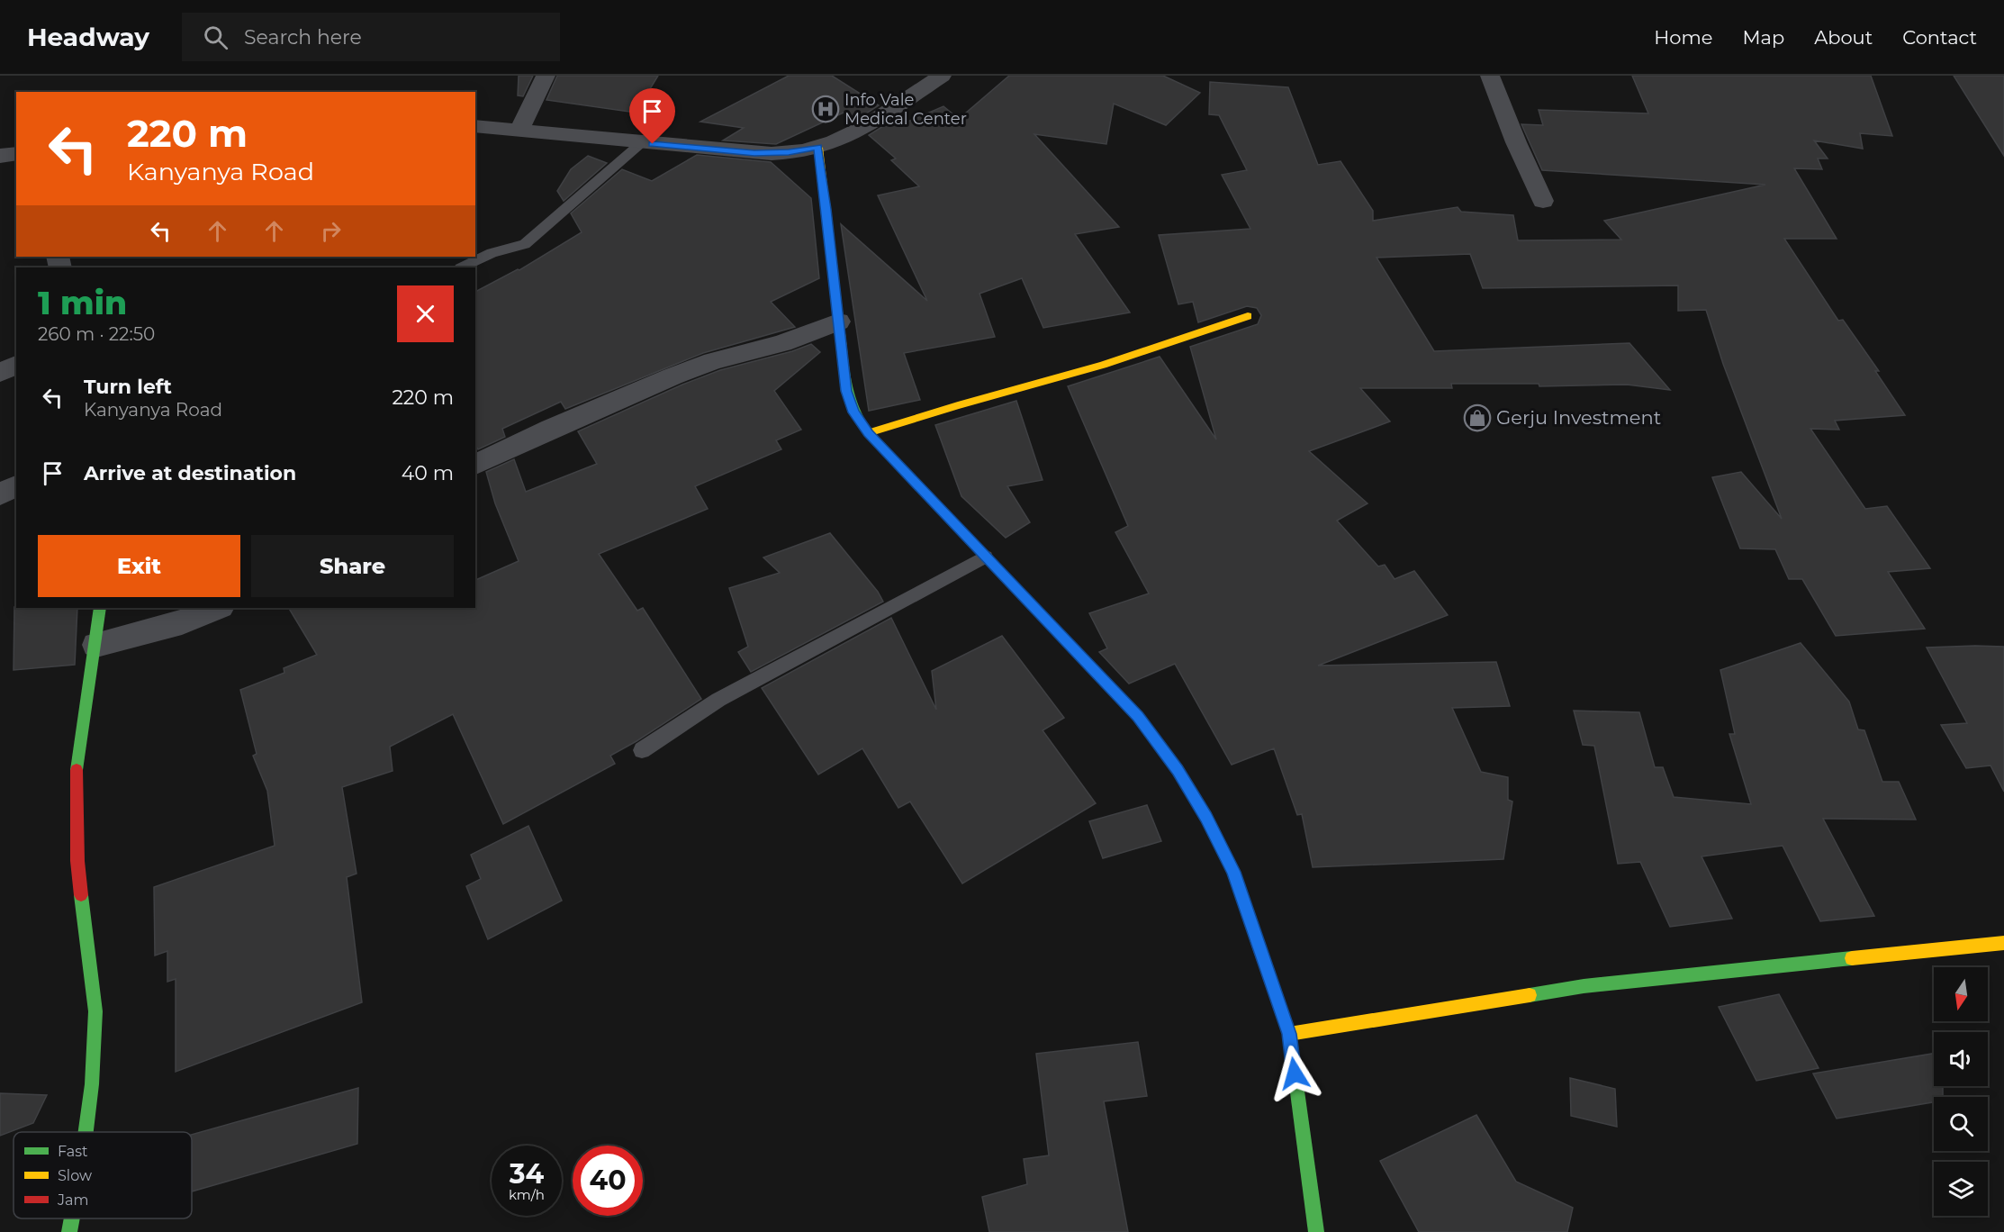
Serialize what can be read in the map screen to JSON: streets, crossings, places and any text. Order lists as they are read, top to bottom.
{
  "places": {
    "hospital": ["Info Vale Medical Center"],
    "shop": ["Gerju Investment"]
  },
  "legend": ["Fast", "Slow", "Jam"],
  "north": "bottom",
  "page": {
    "header": "Headway",
    "search": "Search here",
    "nav": [
      "Home",
      "Map",
      "About",
      "Contact"
    ],
    "turn": ["220 m", "Kanyanya Road"],
    "heading": ["1 min", "260 m · 22:50"],
    "list": [
      {
        "name": "Turn left",
        "note": "Kanyanya Road",
        "value": "220 m"
      },
      {
        "name": "Arrive at destination",
        "value": "40 m"
      }
    ],
    "buttons": ["Exit", "Share"],
    "speed": "34 km/h",
    "limit": "40"
  }
}
